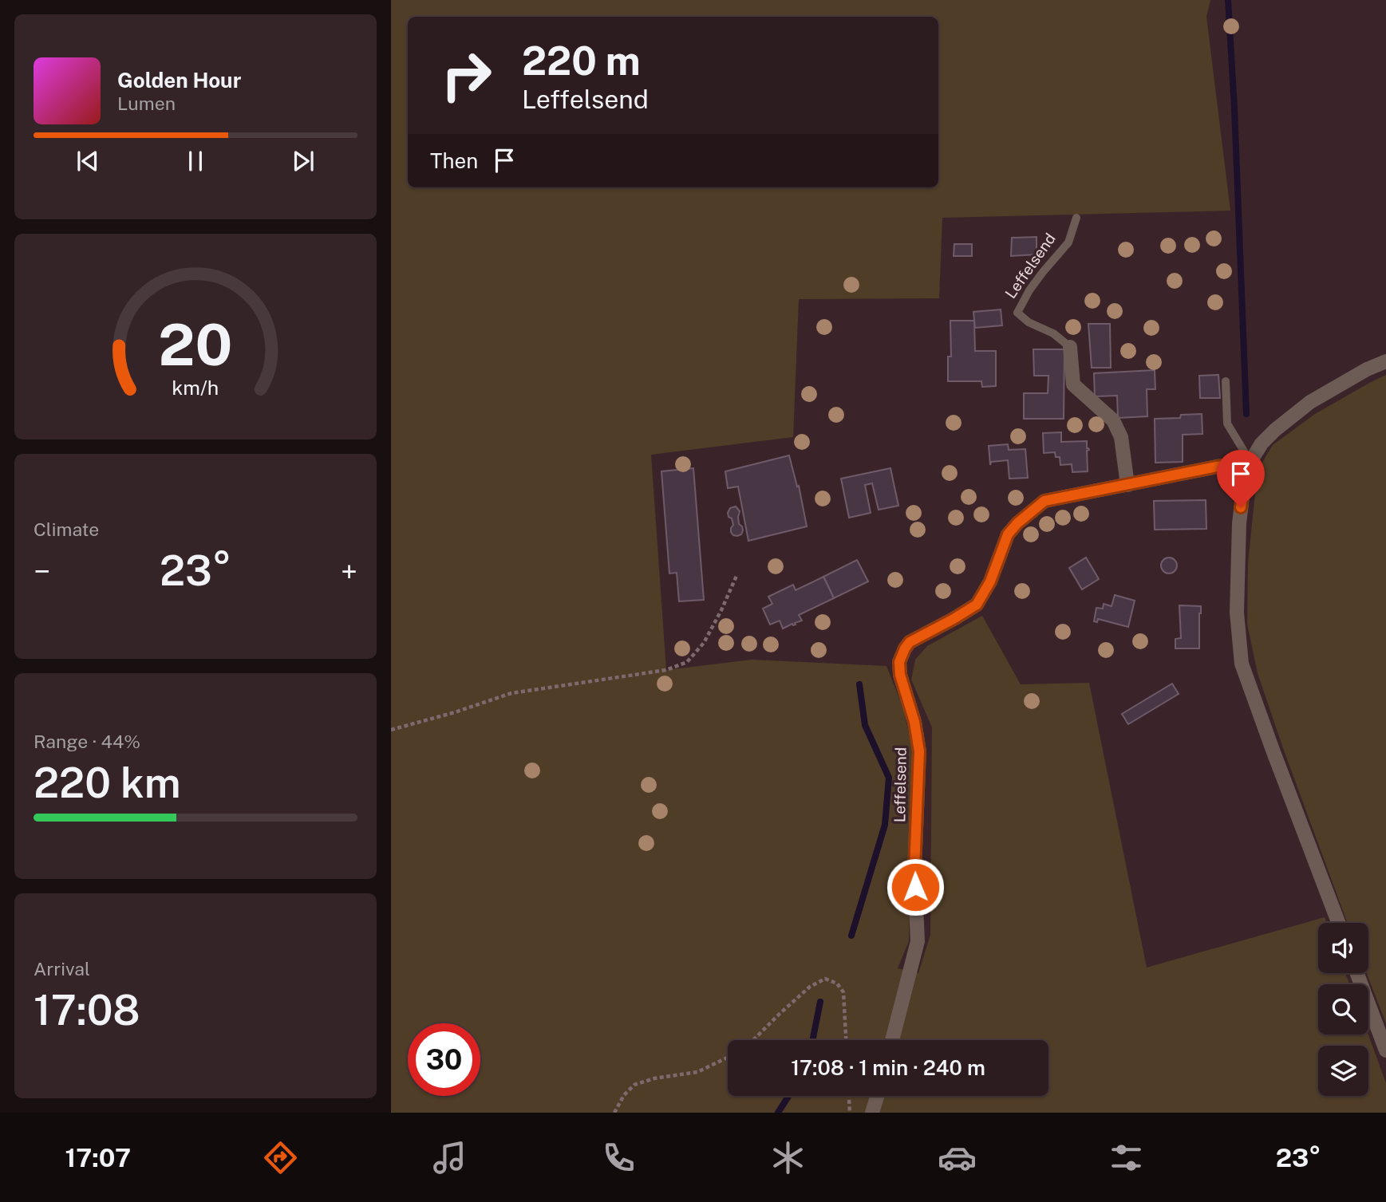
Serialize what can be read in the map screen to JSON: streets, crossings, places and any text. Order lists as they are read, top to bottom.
{
  "streets": {
    "street": ["Leffelsend"]
  },
  "page": {
    "turn": ["220 m", "Leffelsend"],
    "song": ["Golden Hour", "Lumen"],
    "then": "Then",
    "tile": [
      "Climate",
      ["Range · 44%", "220 km"],
      ["Arrival", "17:08"]
    ],
    "heat": ["−", "23°", "+"],
    "limit": "30",
    "trip": "17:08 · 1 min · 240 m",
    "tabs": ["17:07", "23°"],
    "gauge": ["20", "km/h"]
  }
}
